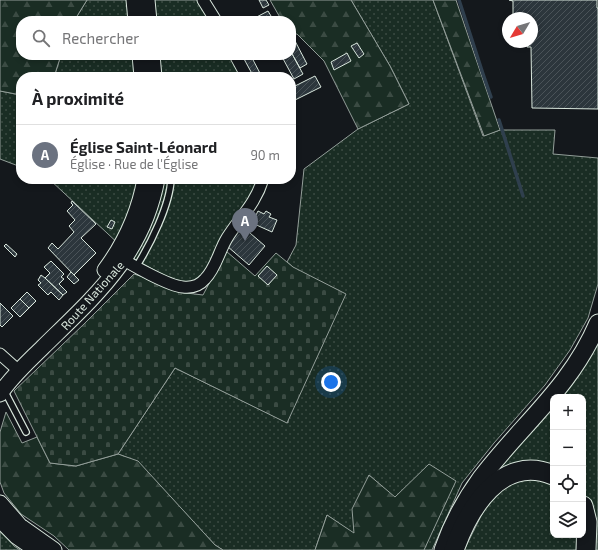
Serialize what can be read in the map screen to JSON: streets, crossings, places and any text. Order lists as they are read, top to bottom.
{
  "streets": {
    "main road": ["Route Nationale"]
  },
  "north": "bottom left",
  "page": {
    "search": "Rechercher",
    "heading": "À proximité",
    "list": [
      {
        "mark": "A",
        "name": "Église Saint-Léonard",
        "note": "Église · Rue de l'Église",
        "value": "90 m"
      }
    ],
    "pins": "A",
    "map_buttons": ["+", "−"]
  }
}
